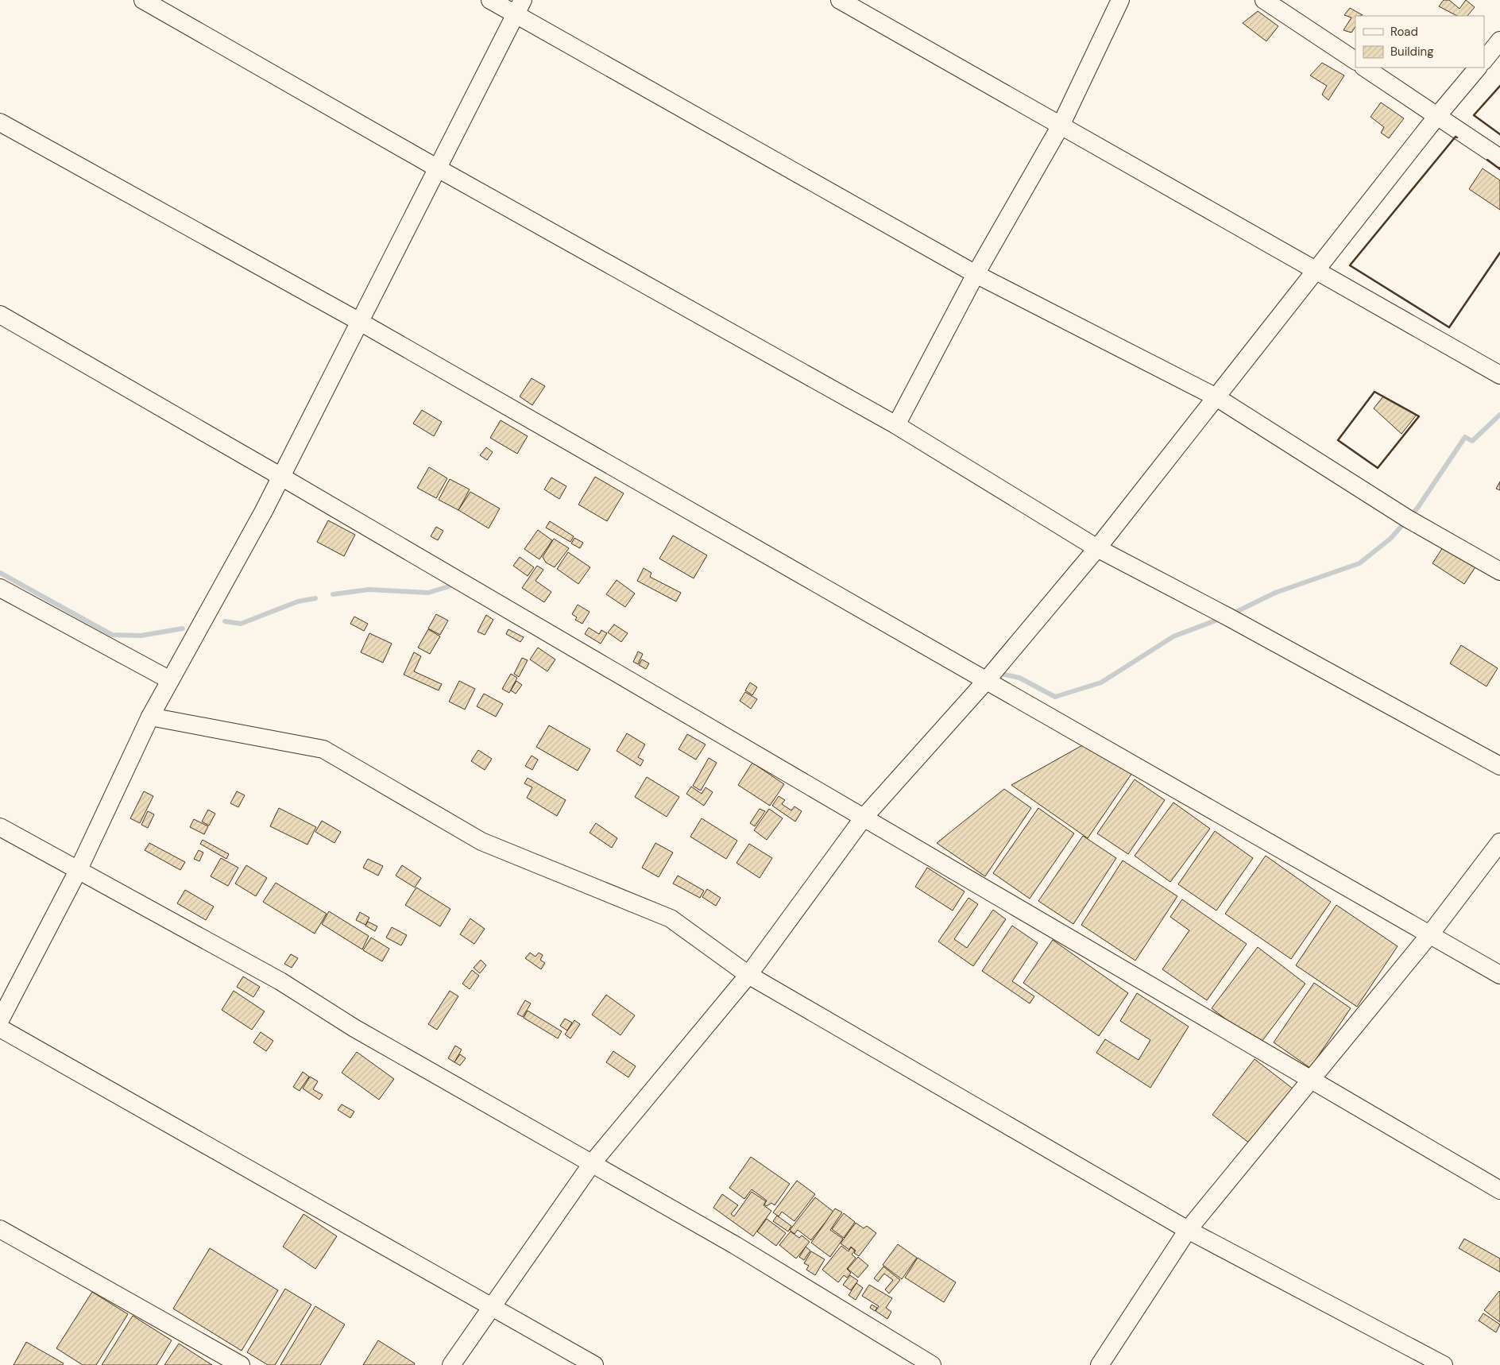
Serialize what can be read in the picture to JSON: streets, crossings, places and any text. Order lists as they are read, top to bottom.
{
  "legend": ["Road", "Building"]
}
